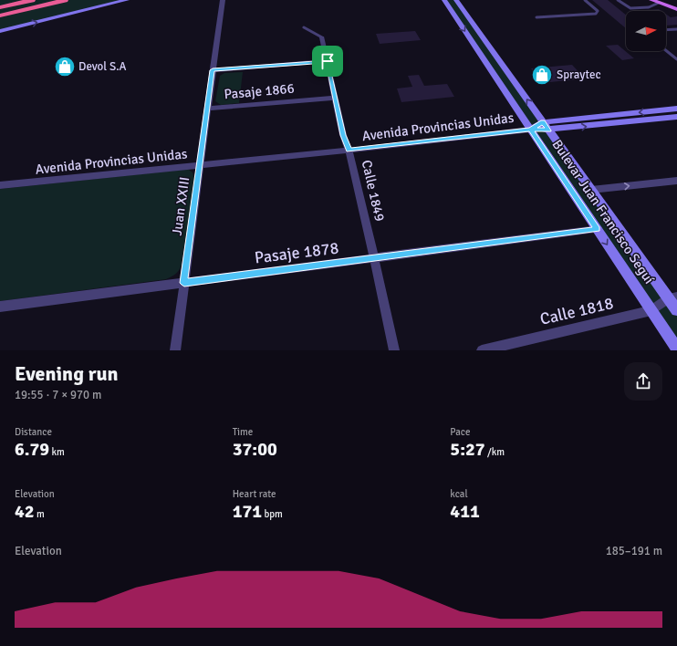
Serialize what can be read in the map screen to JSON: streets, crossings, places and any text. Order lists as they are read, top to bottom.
{
  "streets": {
    "main road": ["Avenida Provincias Unidas", "Bulevar Juan Francisco Seguí"],
    "street": [
      "Pasaje 1866",
      "Calle 1849",
      "Juan XXIII",
      "Pasaje 1878",
      "Calle 1818"
    ]
  },
  "crossings": [
    ["Pasaje 1866", "Calle 1849"],
    ["Pasaje 1866", "Juan XXIII"],
    ["Avenida Provincias Unidas", "Calle 1849"],
    ["Avenida Provincias Unidas", "Juan XXIII"],
    ["Avenida Provincias Unidas", "Bulevar Juan Francisco Seguí"],
    ["Calle 1849", "Pasaje 1878"],
    ["Juan XXIII", "Pasaje 1878"],
    ["Bulevar Juan Francisco Seguí", "Pasaje 1878"],
    ["Bulevar Juan Francisco Seguí", "Calle 1818"]
  ],
  "places": {
    "shop": ["Devol S.A", "Spraytec"]
  },
  "north": "right",
  "page": {
    "heading": ["Evening run", "19:55 · 7 × 970 m"],
    "stats": [
      ["Distance", "6.79 km"],
      ["Time", "37:00"],
      ["Pace", "5:27 /km"],
      ["Elevation", "42 m"],
      ["Heart rate", "171 bpm"],
      ["kcal", "411"]
    ],
    "chart": ["Elevation", "185–191 m"]
  }
}
